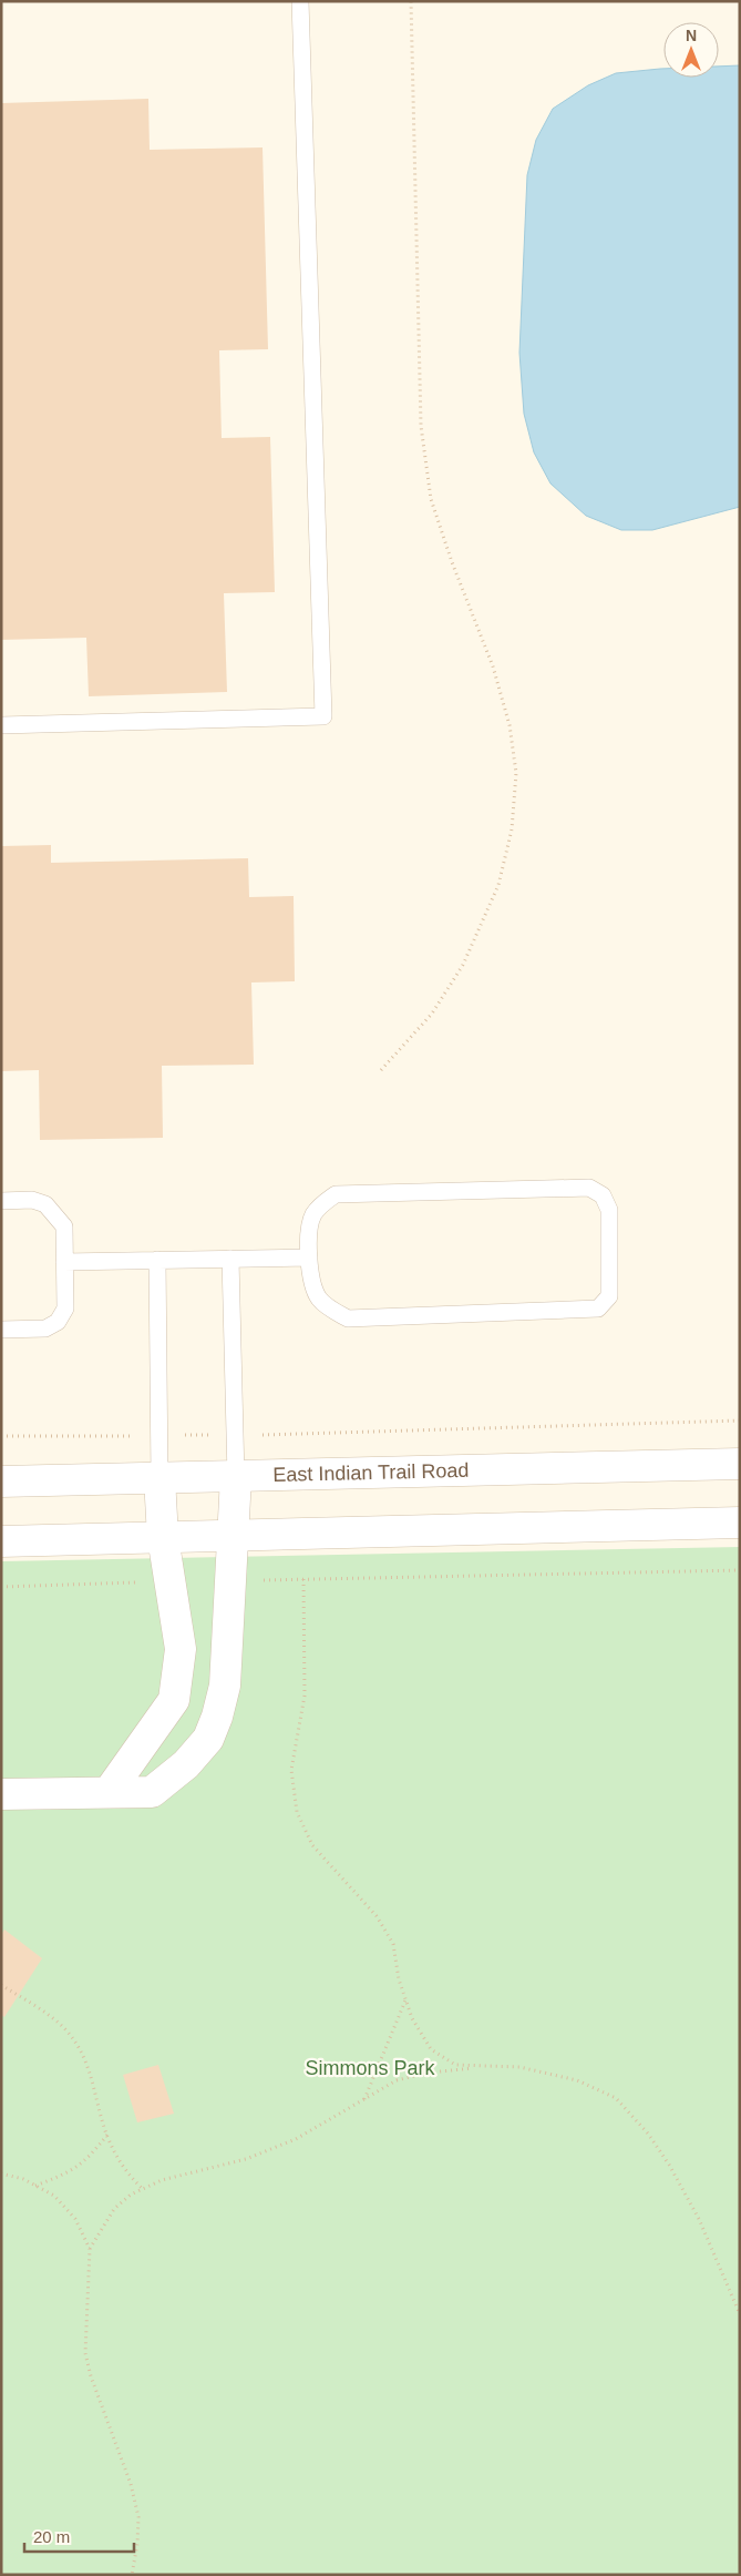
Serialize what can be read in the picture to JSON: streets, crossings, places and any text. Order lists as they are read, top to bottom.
{
  "streets": {
    "main road": ["East Indian Trail Road"]
  },
  "parks": ["Simmons Park"],
  "scale_bar": "20 m",
  "north": "top"
}
